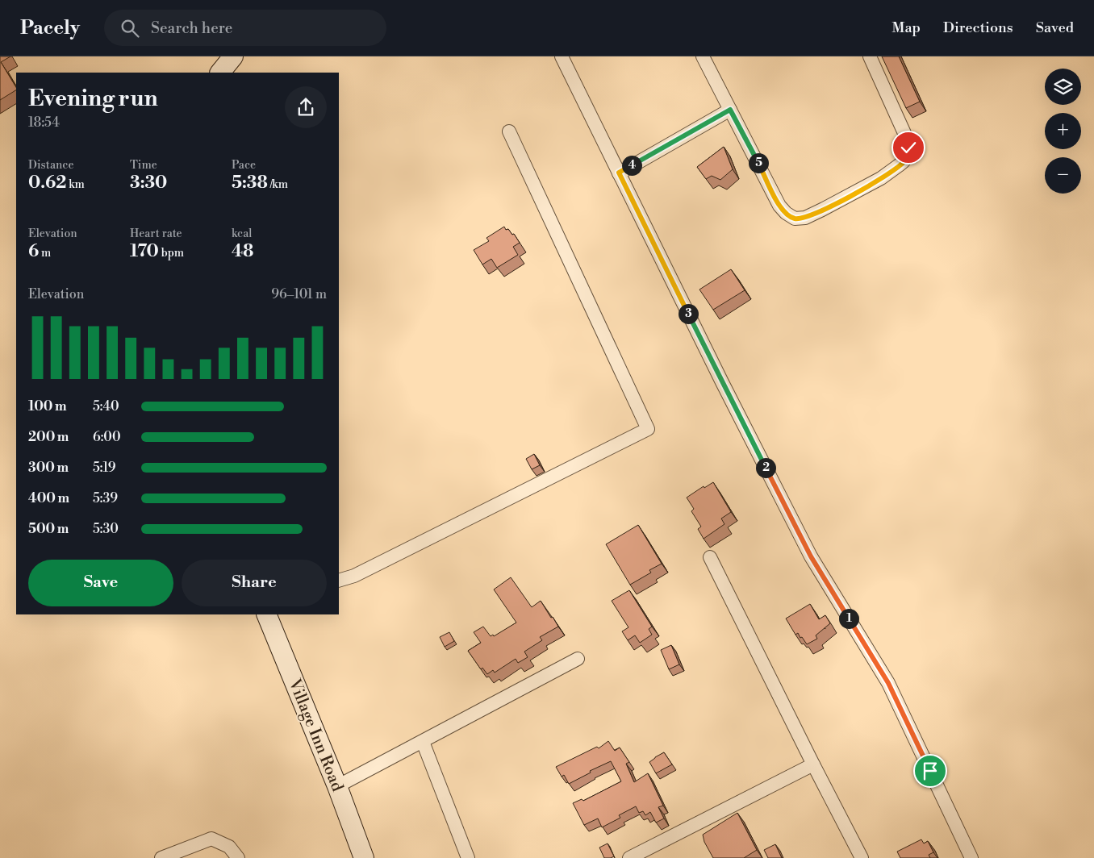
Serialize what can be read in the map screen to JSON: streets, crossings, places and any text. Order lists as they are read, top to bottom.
{
  "streets": {
    "street": ["Village Inn Road"]
  },
  "page": {
    "header": "Pacely",
    "search": "Search here",
    "nav": ["Map", "Directions", "Saved"],
    "map_buttons": ["+", "−"],
    "heading": ["Evening run", "18:54"],
    "stats": [
      ["Distance", "0.62 km"],
      ["Time", "3:30"],
      ["Pace", "5:38 /km"],
      ["Elevation", "6 m"],
      ["Heart rate", "170 bpm"],
      ["kcal", "48"]
    ],
    "pins": [
      "5",
      "4",
      "3",
      "2",
      "1"
    ],
    "chart": ["Elevation", "96–101 m"],
    "list": [
      {
        "name": "100 m",
        "note": "5:40"
      },
      {
        "name": "200 m",
        "note": "6:00"
      },
      {
        "name": "300 m",
        "note": "5:19"
      },
      {
        "name": "400 m",
        "note": "5:39"
      },
      {
        "name": "500 m",
        "note": "5:30"
      }
    ],
    "buttons": ["Save", "Share"]
  }
}
